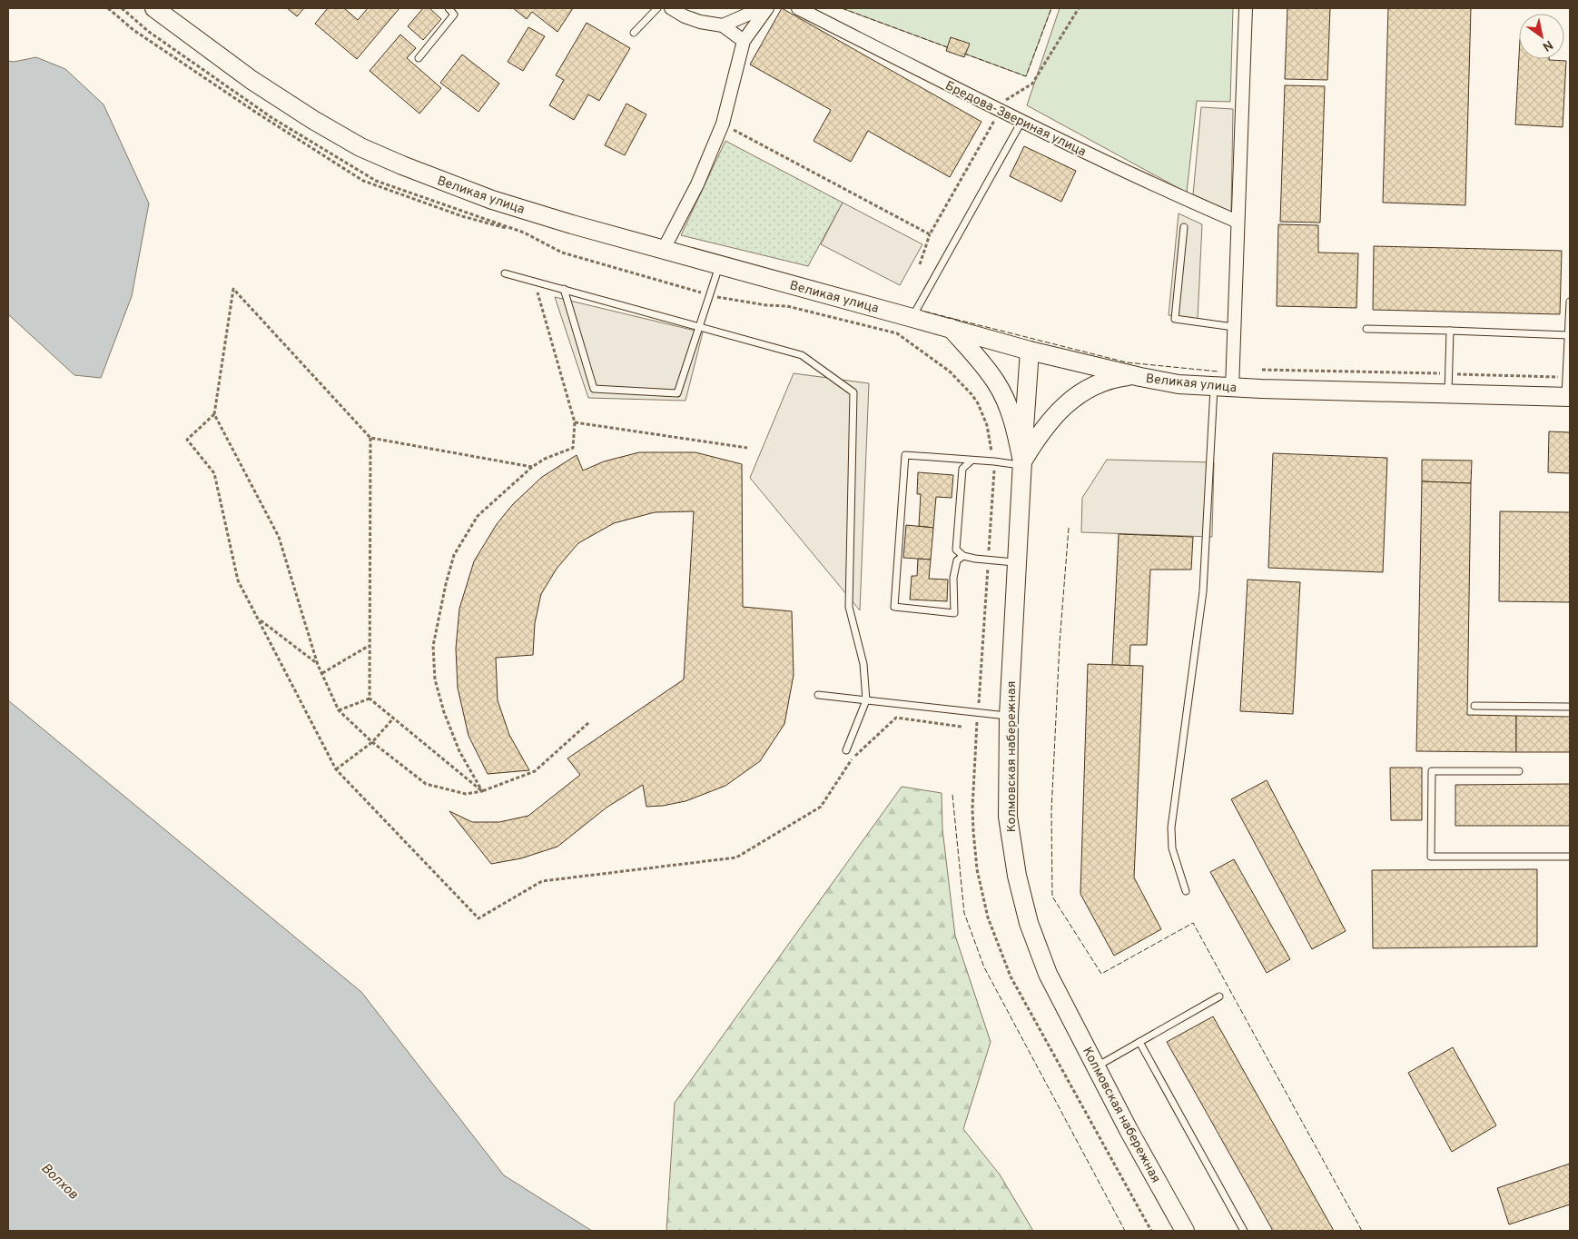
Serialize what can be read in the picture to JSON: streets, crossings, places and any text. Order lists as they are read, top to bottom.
{
  "streets": {
    "main road": ["Великая улица", "Колмовская набережная"],
    "street": ["Бредова-Звериная улица"]
  },
  "water": ["Волхов"],
  "north": "bottom right"
}
